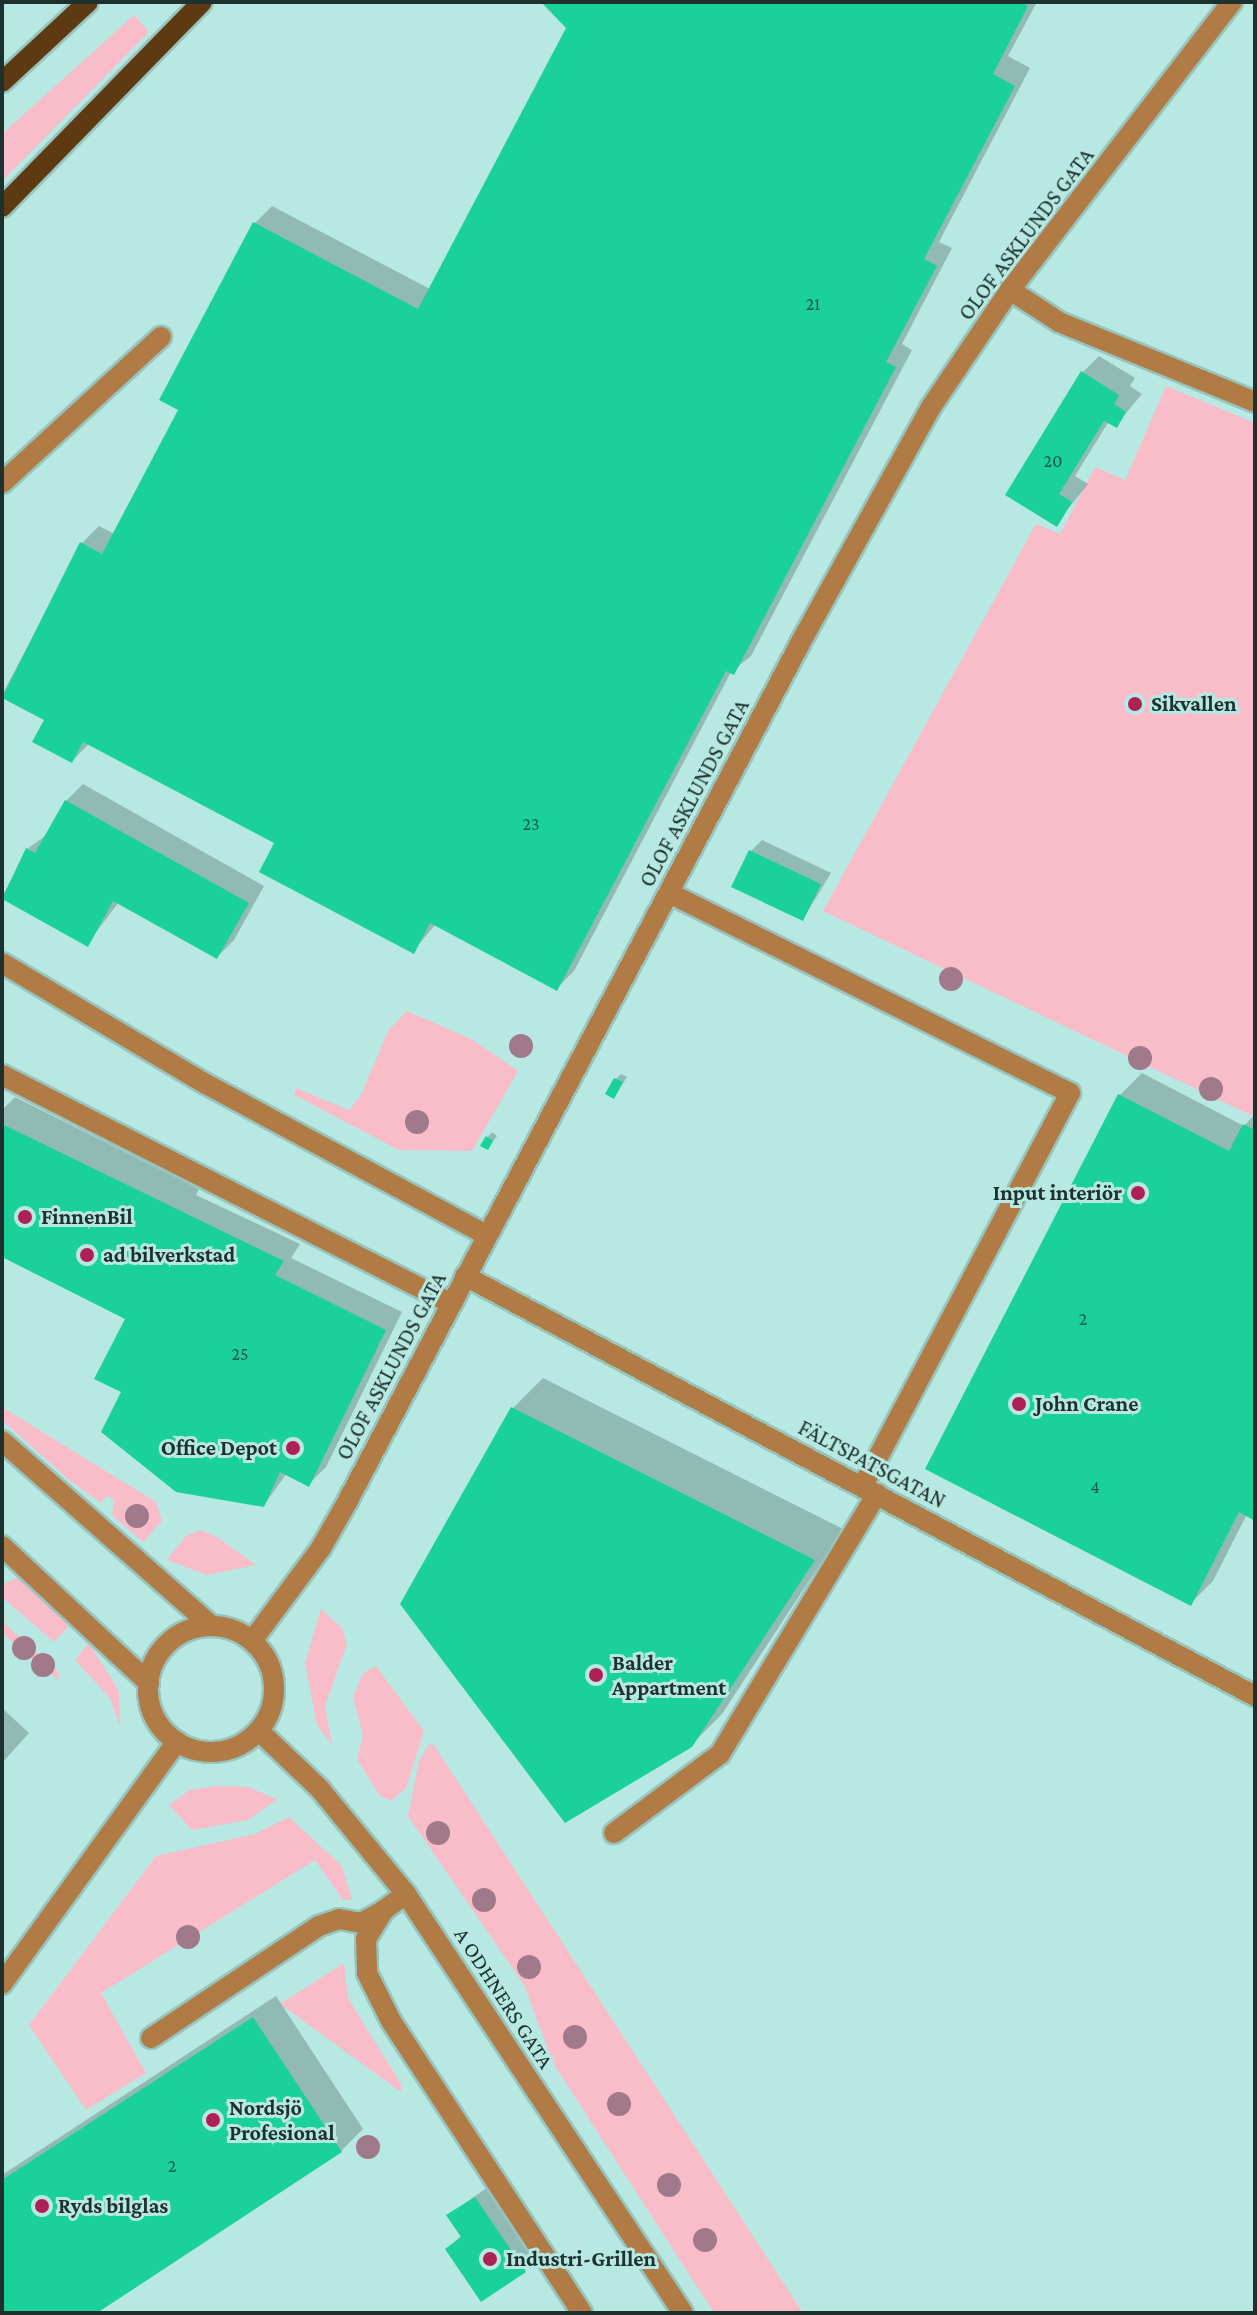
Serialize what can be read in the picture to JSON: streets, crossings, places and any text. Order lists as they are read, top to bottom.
{
  "streets": {
    "street": ["OLOF ASKLUNDS GATA", "FÄLTSPATSGATAN", "A ODHNERS GATA"]
  },
  "crossings": [
    ["OLOF ASKLUNDS GATA", "FÄLTSPATSGATAN"],
    ["OLOF ASKLUNDS GATA", "A ODHNERS GATA"]
  ],
  "places": [
    "Sikvallen",
    "Input interiör",
    "FinnenBil",
    "ad bilverkstad",
    "John Crane",
    "Office Depot",
    "Balder Appartment",
    "Nordsjö Profesional",
    "Ryds bilglas",
    "Industri-Grillen"
  ],
  "house_numbers": [
    "21",
    "20",
    "23",
    "2",
    "25",
    "4",
    "2"
  ]
}
